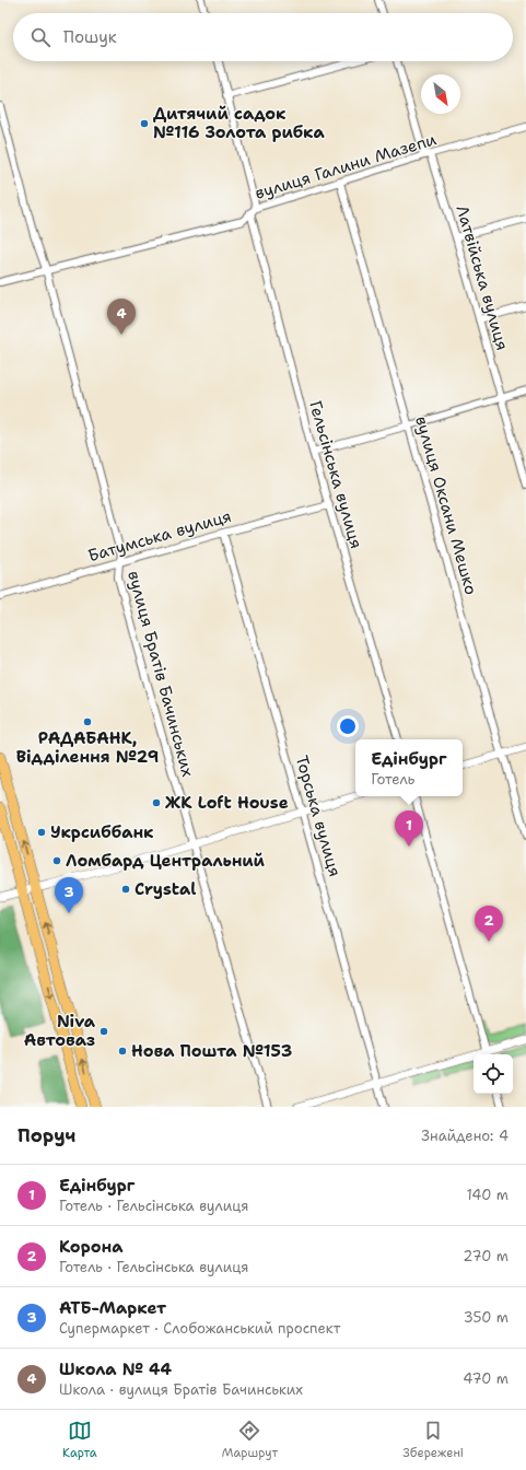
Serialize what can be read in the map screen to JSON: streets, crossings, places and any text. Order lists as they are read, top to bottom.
{
  "streets": {
    "street": [
      "вулиця Галини Мазепи",
      "Латвійська вулиця",
      "Гельсінська вулиця",
      "вулиця Оксани Мешко",
      "Батумська вулиця",
      "вулиця Братів Бачинських",
      "Торська вулиця"
    ]
  },
  "crossings": [
    ["вулиця Галини Мазепи", "Латвійська вулиця"],
    ["вулиця Галини Мазепи", "Гельсінська вулиця"],
    ["вулиця Галини Мазепи", "вулиця Оксани Мешко"],
    ["вулиця Галини Мазепи", "вулиця Братів Бачинських"],
    ["Гельсінська вулиця", "Батумська вулиця"],
    ["Батумська вулиця", "вулиця Братів Бачинських"],
    ["Батумська вулиця", "Торська вулиця"]
  ],
  "places": [
    "Дитячий садок №116 Золота рибка",
    "РАДАБАНК, Відділення №29",
    "ЖК Loft House",
    "Укрсиббанк",
    "Ломбард Центральний",
    "Crystal",
    "Niva Автоваз",
    "Нова Пошта №153"
  ],
  "north": "bottom right",
  "page": {
    "search": "Пошук",
    "pins": [
      "4",
      "1",
      "3",
      "2"
    ],
    "popup": ["Едінбург", "Готель"],
    "heading": ["Поруч", "Знайдено: 4"],
    "list": [
      {
        "mark": "1",
        "name": "Едінбург",
        "note": "Готель · Гельсінська вулиця",
        "value": "140 m"
      },
      {
        "mark": "2",
        "name": "Корона",
        "note": "Готель · Гельсінська вулиця",
        "value": "270 m"
      },
      {
        "mark": "3",
        "name": "АТБ-Маркет",
        "note": "Супермаркет · Слобожанський проспект",
        "value": "350 m"
      },
      {
        "mark": "4",
        "name": "Школа № 44",
        "note": "Школа · вулиця Братів Бачинських",
        "value": "470 m"
      }
    ],
    "nav": ["Карта", "Маршрут", "Збережені"]
  }
}
